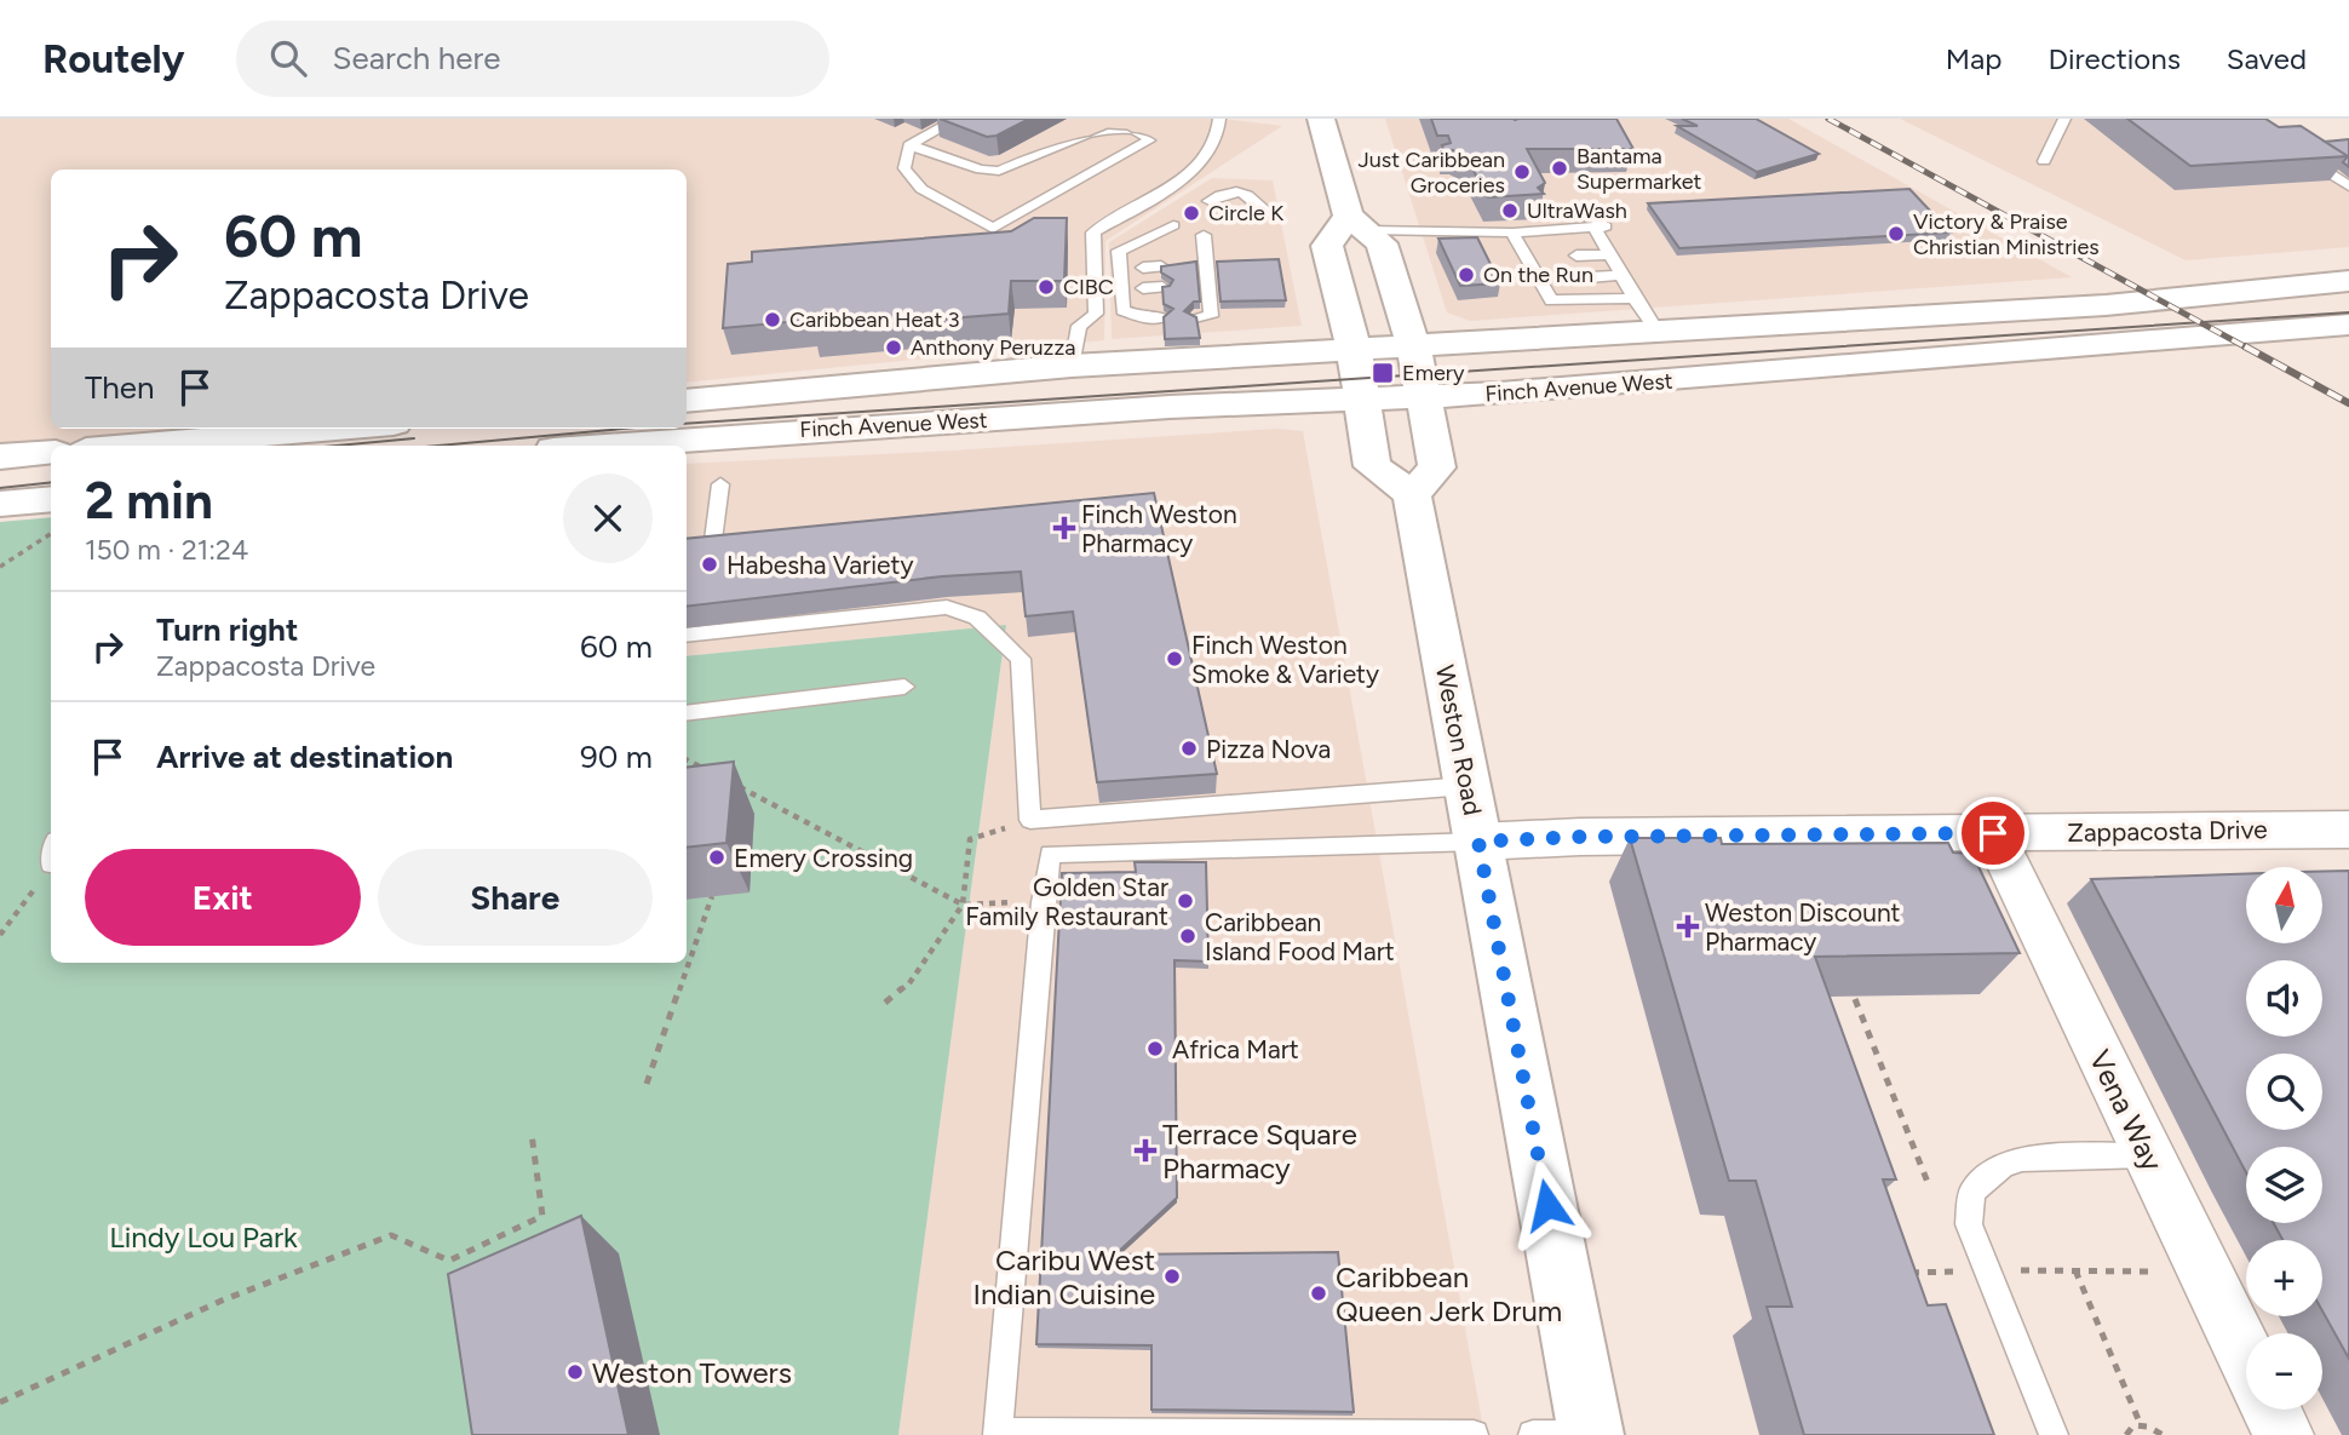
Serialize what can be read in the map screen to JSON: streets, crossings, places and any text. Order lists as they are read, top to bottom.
{
  "streets": {
    "main road": ["Finch Avenue West", "Weston Road"],
    "street": ["Zappacosta Drive", "Vena Way"]
  },
  "crossings": [
    ["Weston Road", "Zappacosta Drive"],
    ["Zappacosta Drive", "Vena Way"]
  ],
  "parks": ["Lindy Lou Park"],
  "places": {
    "other": [
      "Bantama Supermarket",
      "Just Caribbean Groceries",
      "UltraWash",
      "Circle K",
      "Victory & Praise Christian Ministries",
      "On the Run",
      "CIBC",
      "Caribbean Heat 3",
      "Anthony Peruzza",
      "Habesha Variety",
      "Finch Weston Smoke & Variety",
      "Pizza Nova",
      "Emery Crossing",
      "Golden Star Family Restaurant",
      "Caribbean Island Food Mart",
      "Africa Mart",
      "Caribu West Indian Cuisine",
      "Caribbean Queen Jerk Drum",
      "Weston Towers"
    ],
    "transit": ["Emery"],
    "health": ["Finch Weston Pharmacy", "Weston Discount Pharmacy", "Terrace Square Pharmacy"]
  },
  "north": "top",
  "page": {
    "header": "Routely",
    "search": "Search here",
    "nav": ["Map", "Directions", "Saved"],
    "turn": ["60 m", "Zappacosta Drive"],
    "then": "Then",
    "heading": ["2 min", "150 m · 21:24"],
    "list": [
      {
        "name": "Turn right",
        "note": "Zappacosta Drive",
        "value": "60 m"
      },
      {
        "name": "Arrive at destination",
        "value": "90 m"
      }
    ],
    "buttons": ["Exit", "Share"],
    "map_buttons": ["+", "−"]
  }
}
